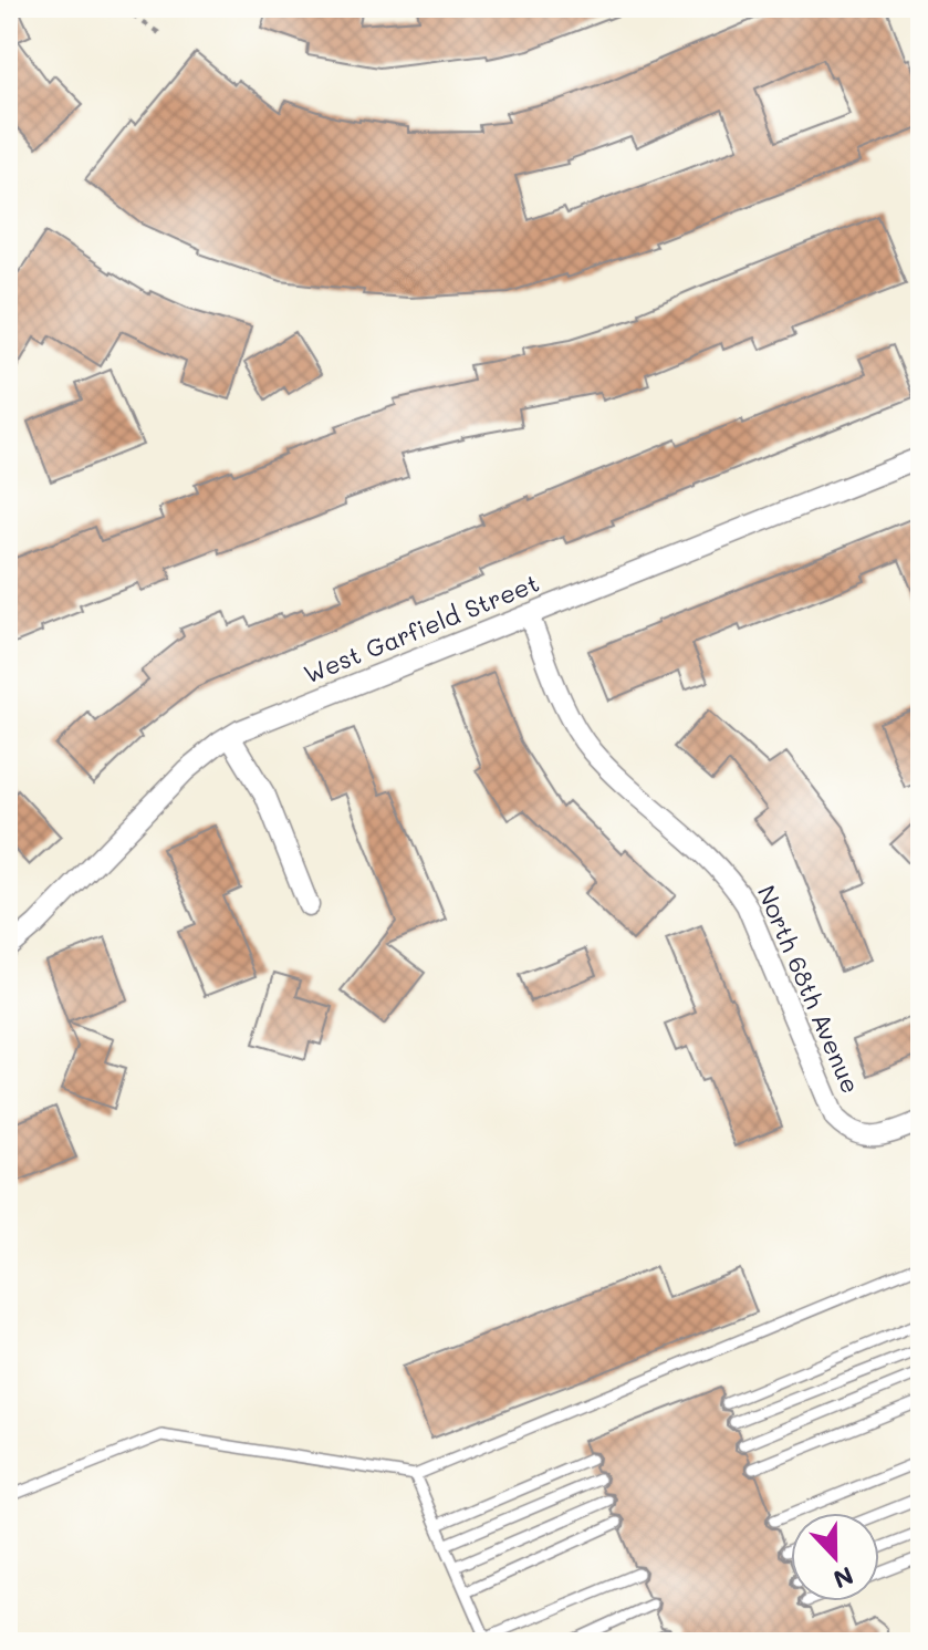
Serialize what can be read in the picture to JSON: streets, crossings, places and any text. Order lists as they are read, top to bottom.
{
  "streets": {
    "street": ["West Garfield Street", "North 68th Avenue"]
  },
  "crossings": [
    ["West Garfield Street", "North 68th Avenue"]
  ],
  "north": "bottom"
}
